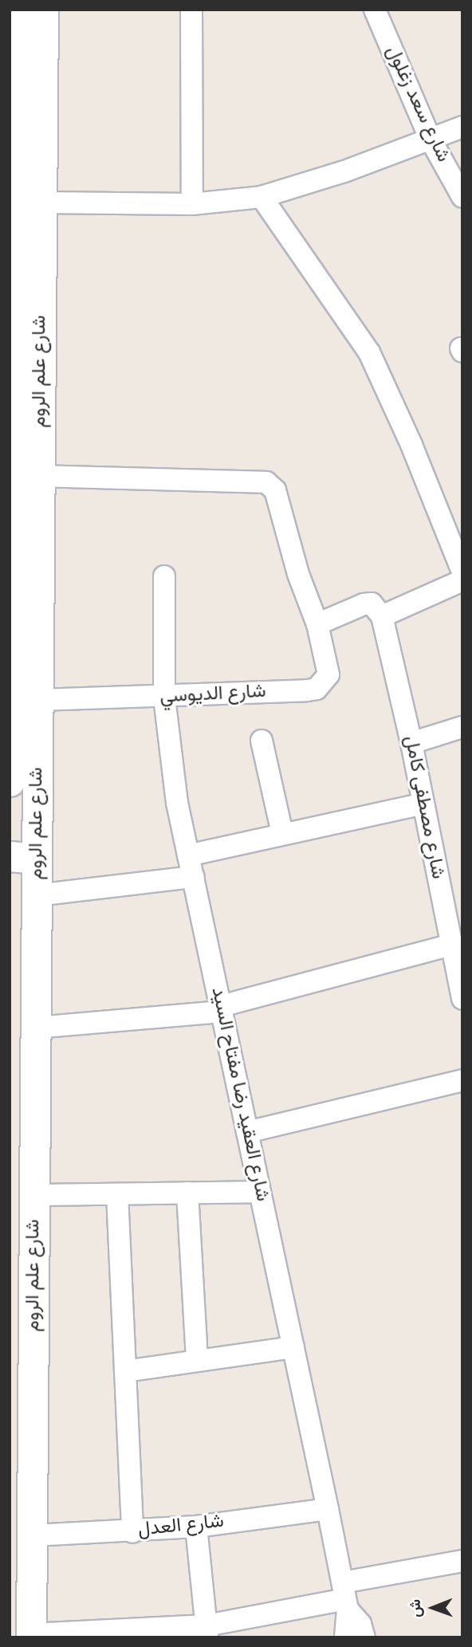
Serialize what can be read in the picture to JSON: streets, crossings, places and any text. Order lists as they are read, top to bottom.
{
  "streets": {
    "street": [
      "شارع سعد زغلول",
      "شارع علم الروم",
      "شارع الديوسي",
      "شارع مصطفى كامل",
      "شارع العقيد رضا مفتاح السيد",
      "شارع العدل"
    ]
  },
  "crossings": [
    ["شارع علم الروم", "شارع الديوسي"],
    ["شارع علم الروم", "شارع العدل"],
    ["شارع الديوسي", "شارع العقيد رضا مفتاح السيد"],
    ["شارع العقيد رضا مفتاح السيد", "شارع العدل"]
  ],
  "north": "left"
}
